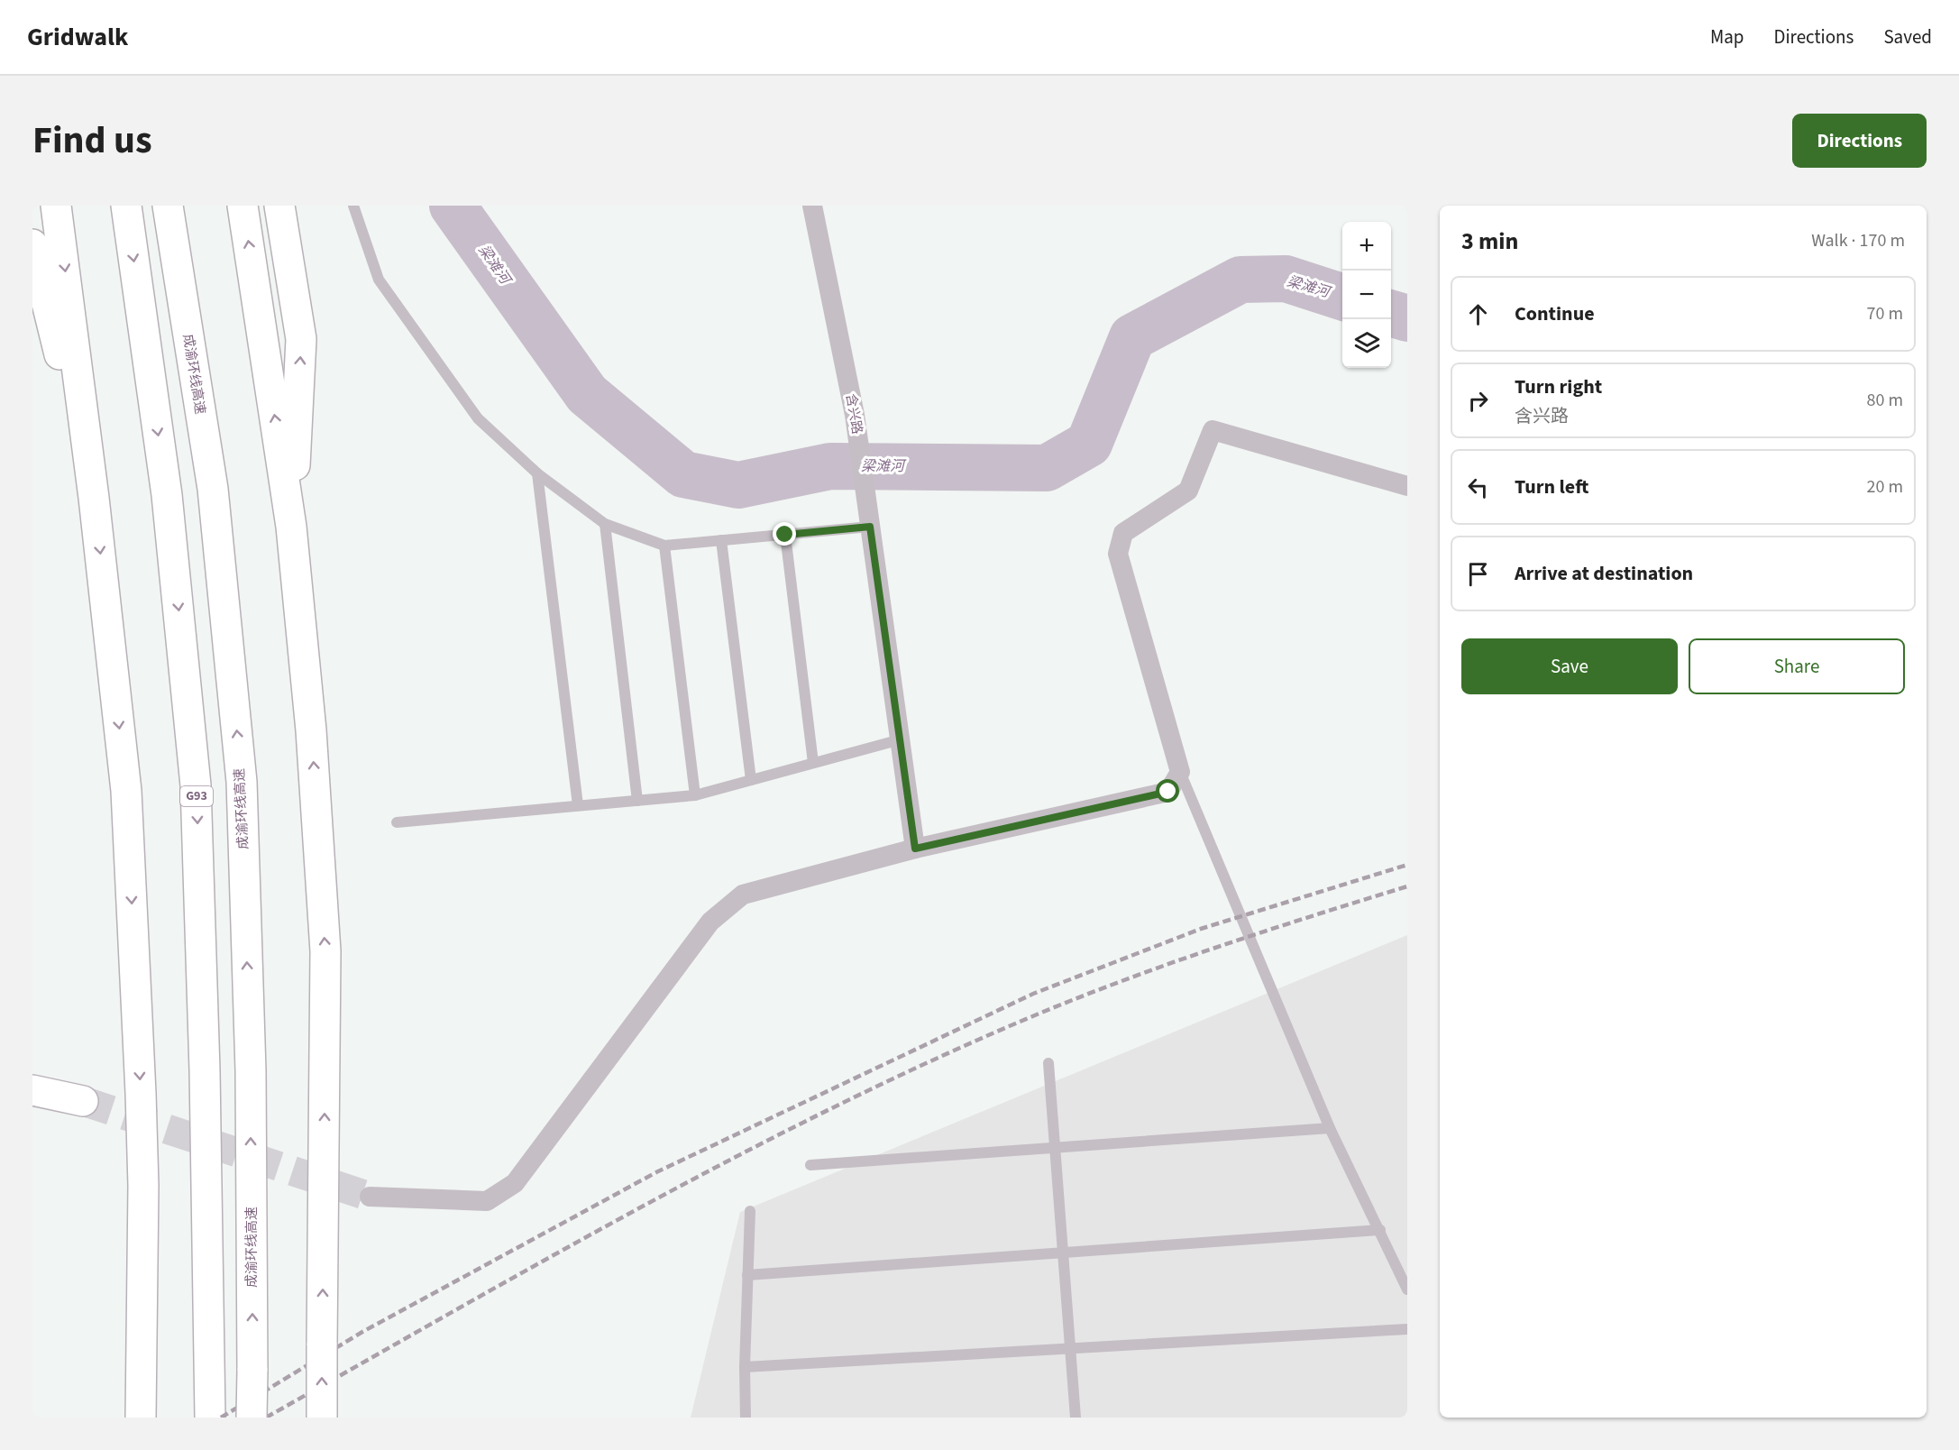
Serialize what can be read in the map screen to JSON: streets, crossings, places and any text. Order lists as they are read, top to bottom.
{
  "streets": {
    "main road": ["成渝环线高速", "G93"],
    "street": ["含兴路"]
  },
  "water": ["梁滩河"],
  "page": {
    "header": "Gridwalk",
    "nav": ["Map", "Directions", "Saved"],
    "title": "Find us",
    "buttons": [
      "Directions",
      ["Save", "Share"]
    ],
    "heading": ["3 min", "Walk · 170 m"],
    "map_buttons": ["+", "−"],
    "list": [
      ["Continue", "70 m"],
      ["Turn right", "含兴路", "80 m"],
      ["Turn left", "20 m"],
      "Arrive at destination"
    ]
  }
}
